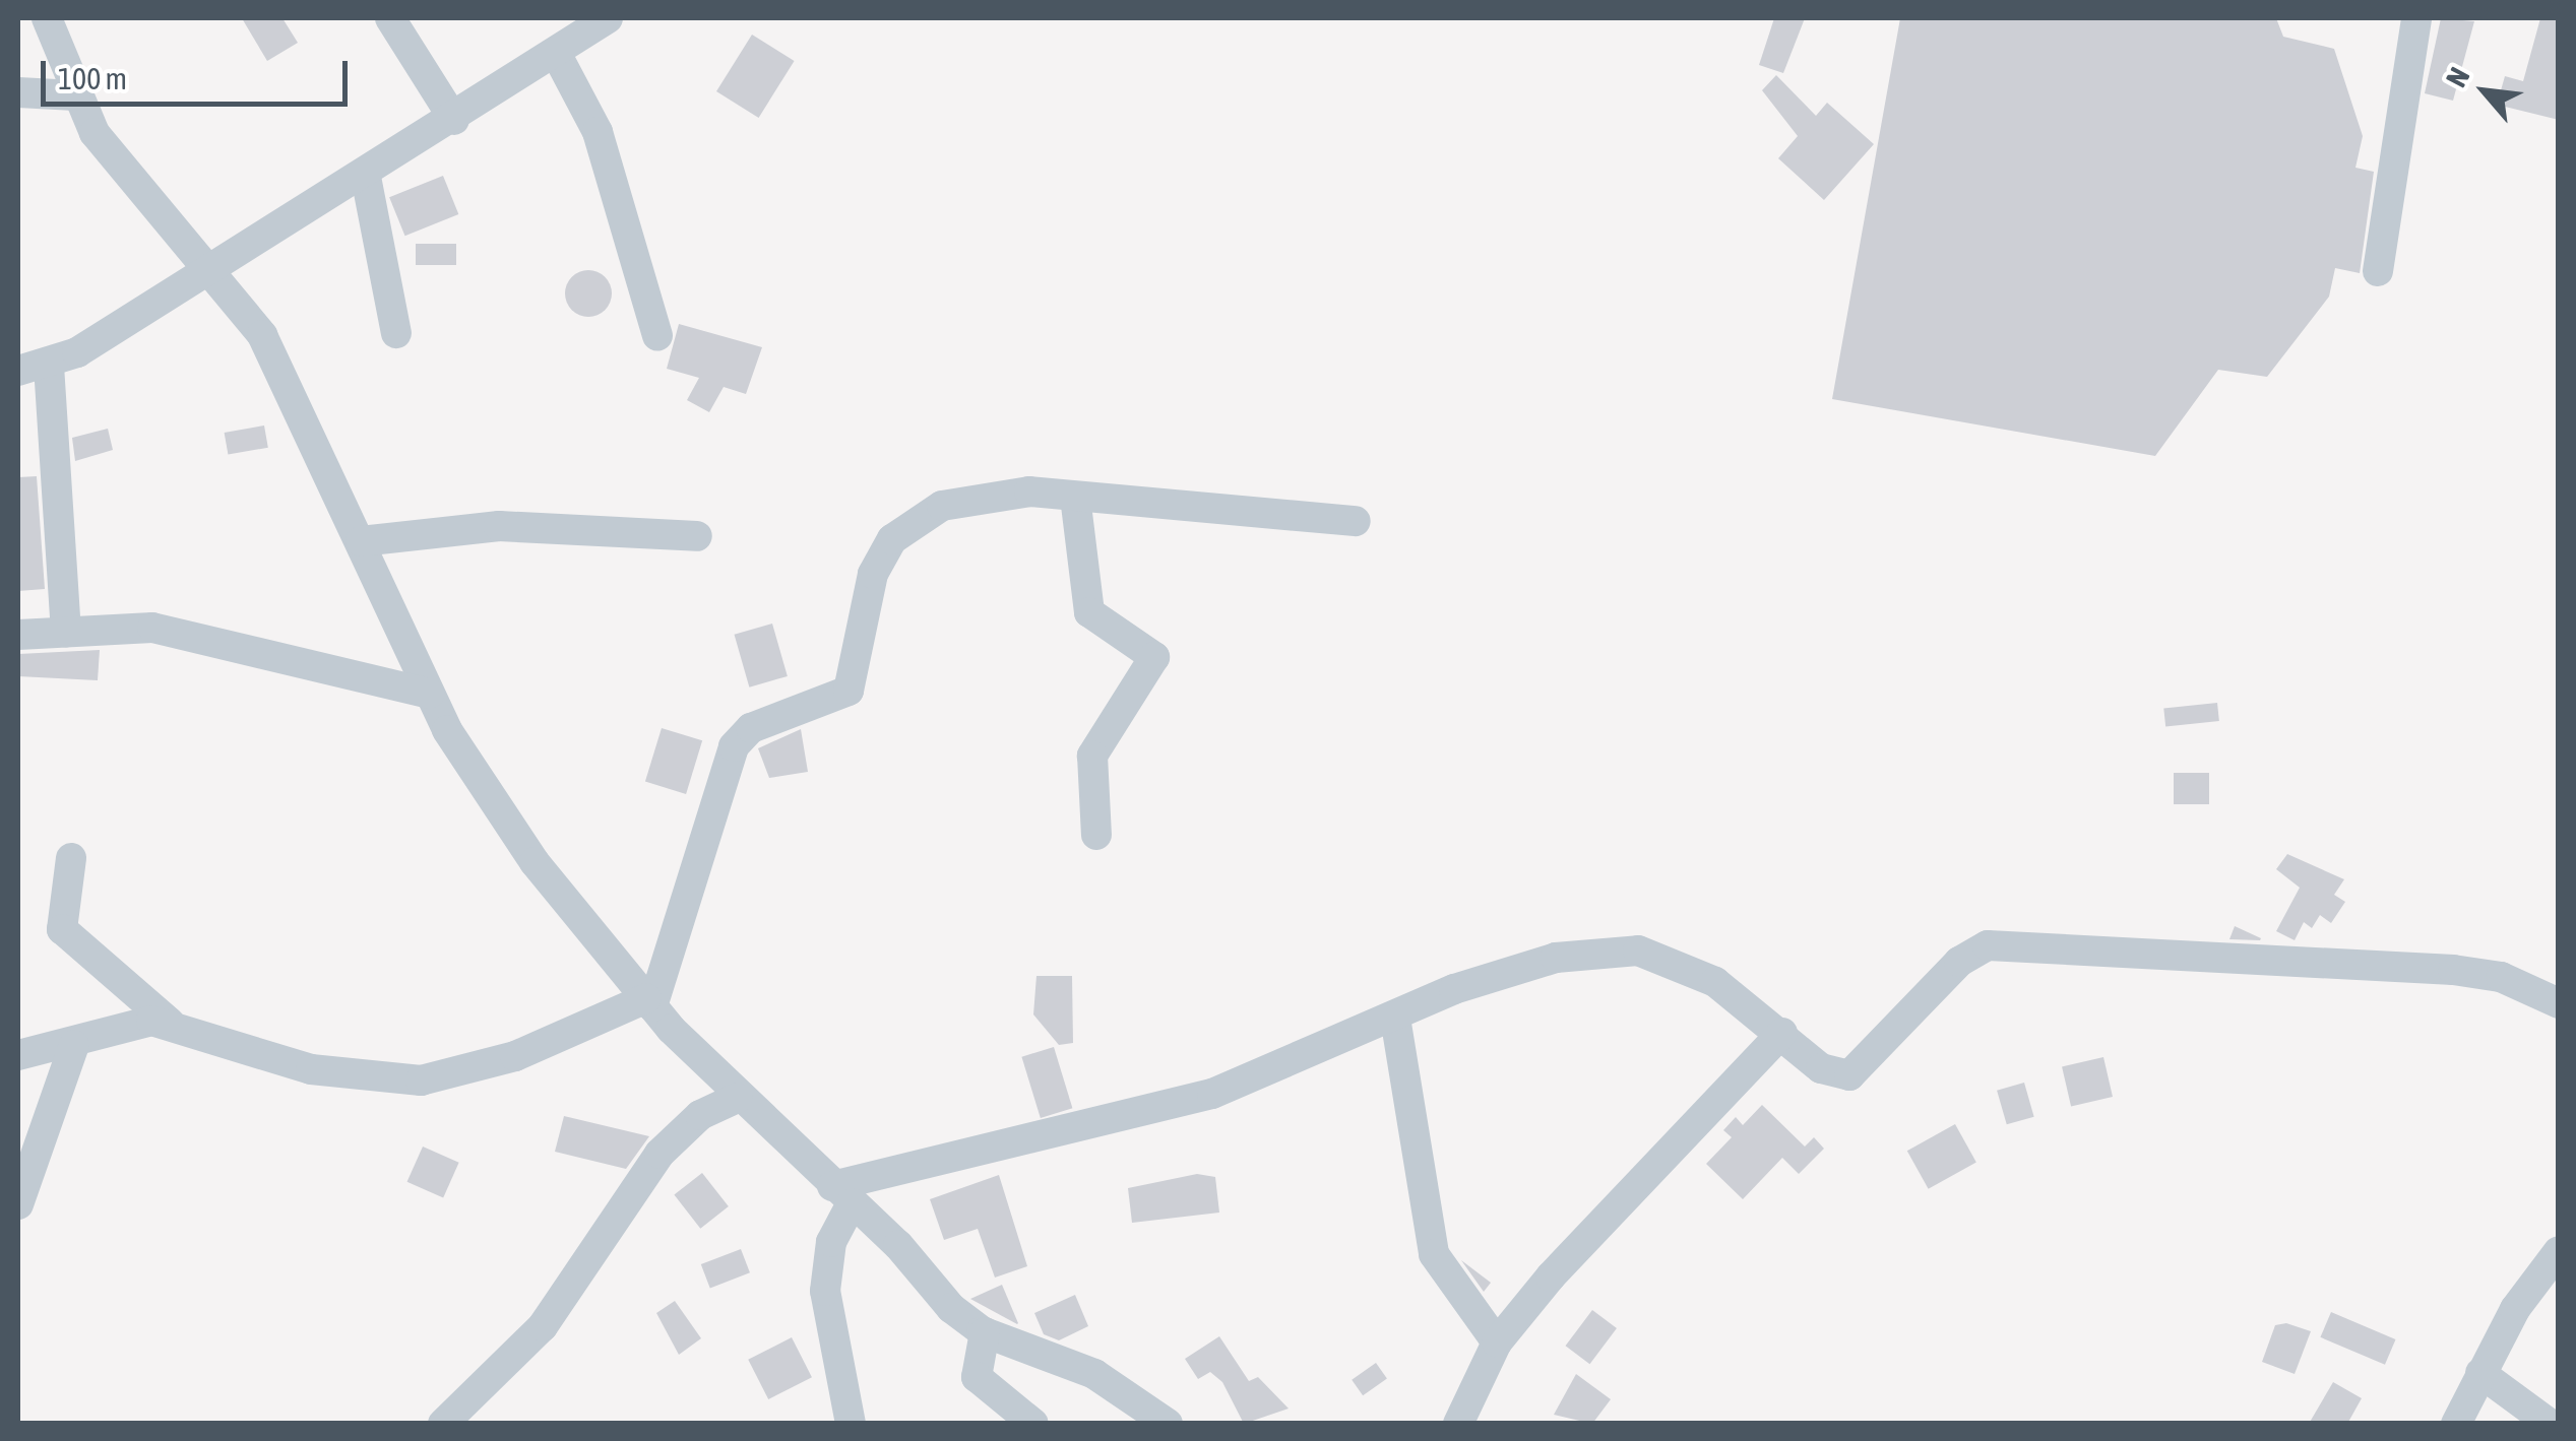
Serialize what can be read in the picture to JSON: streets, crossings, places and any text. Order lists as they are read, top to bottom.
{
  "scale_bar": "100 m",
  "north": "top left"
}
